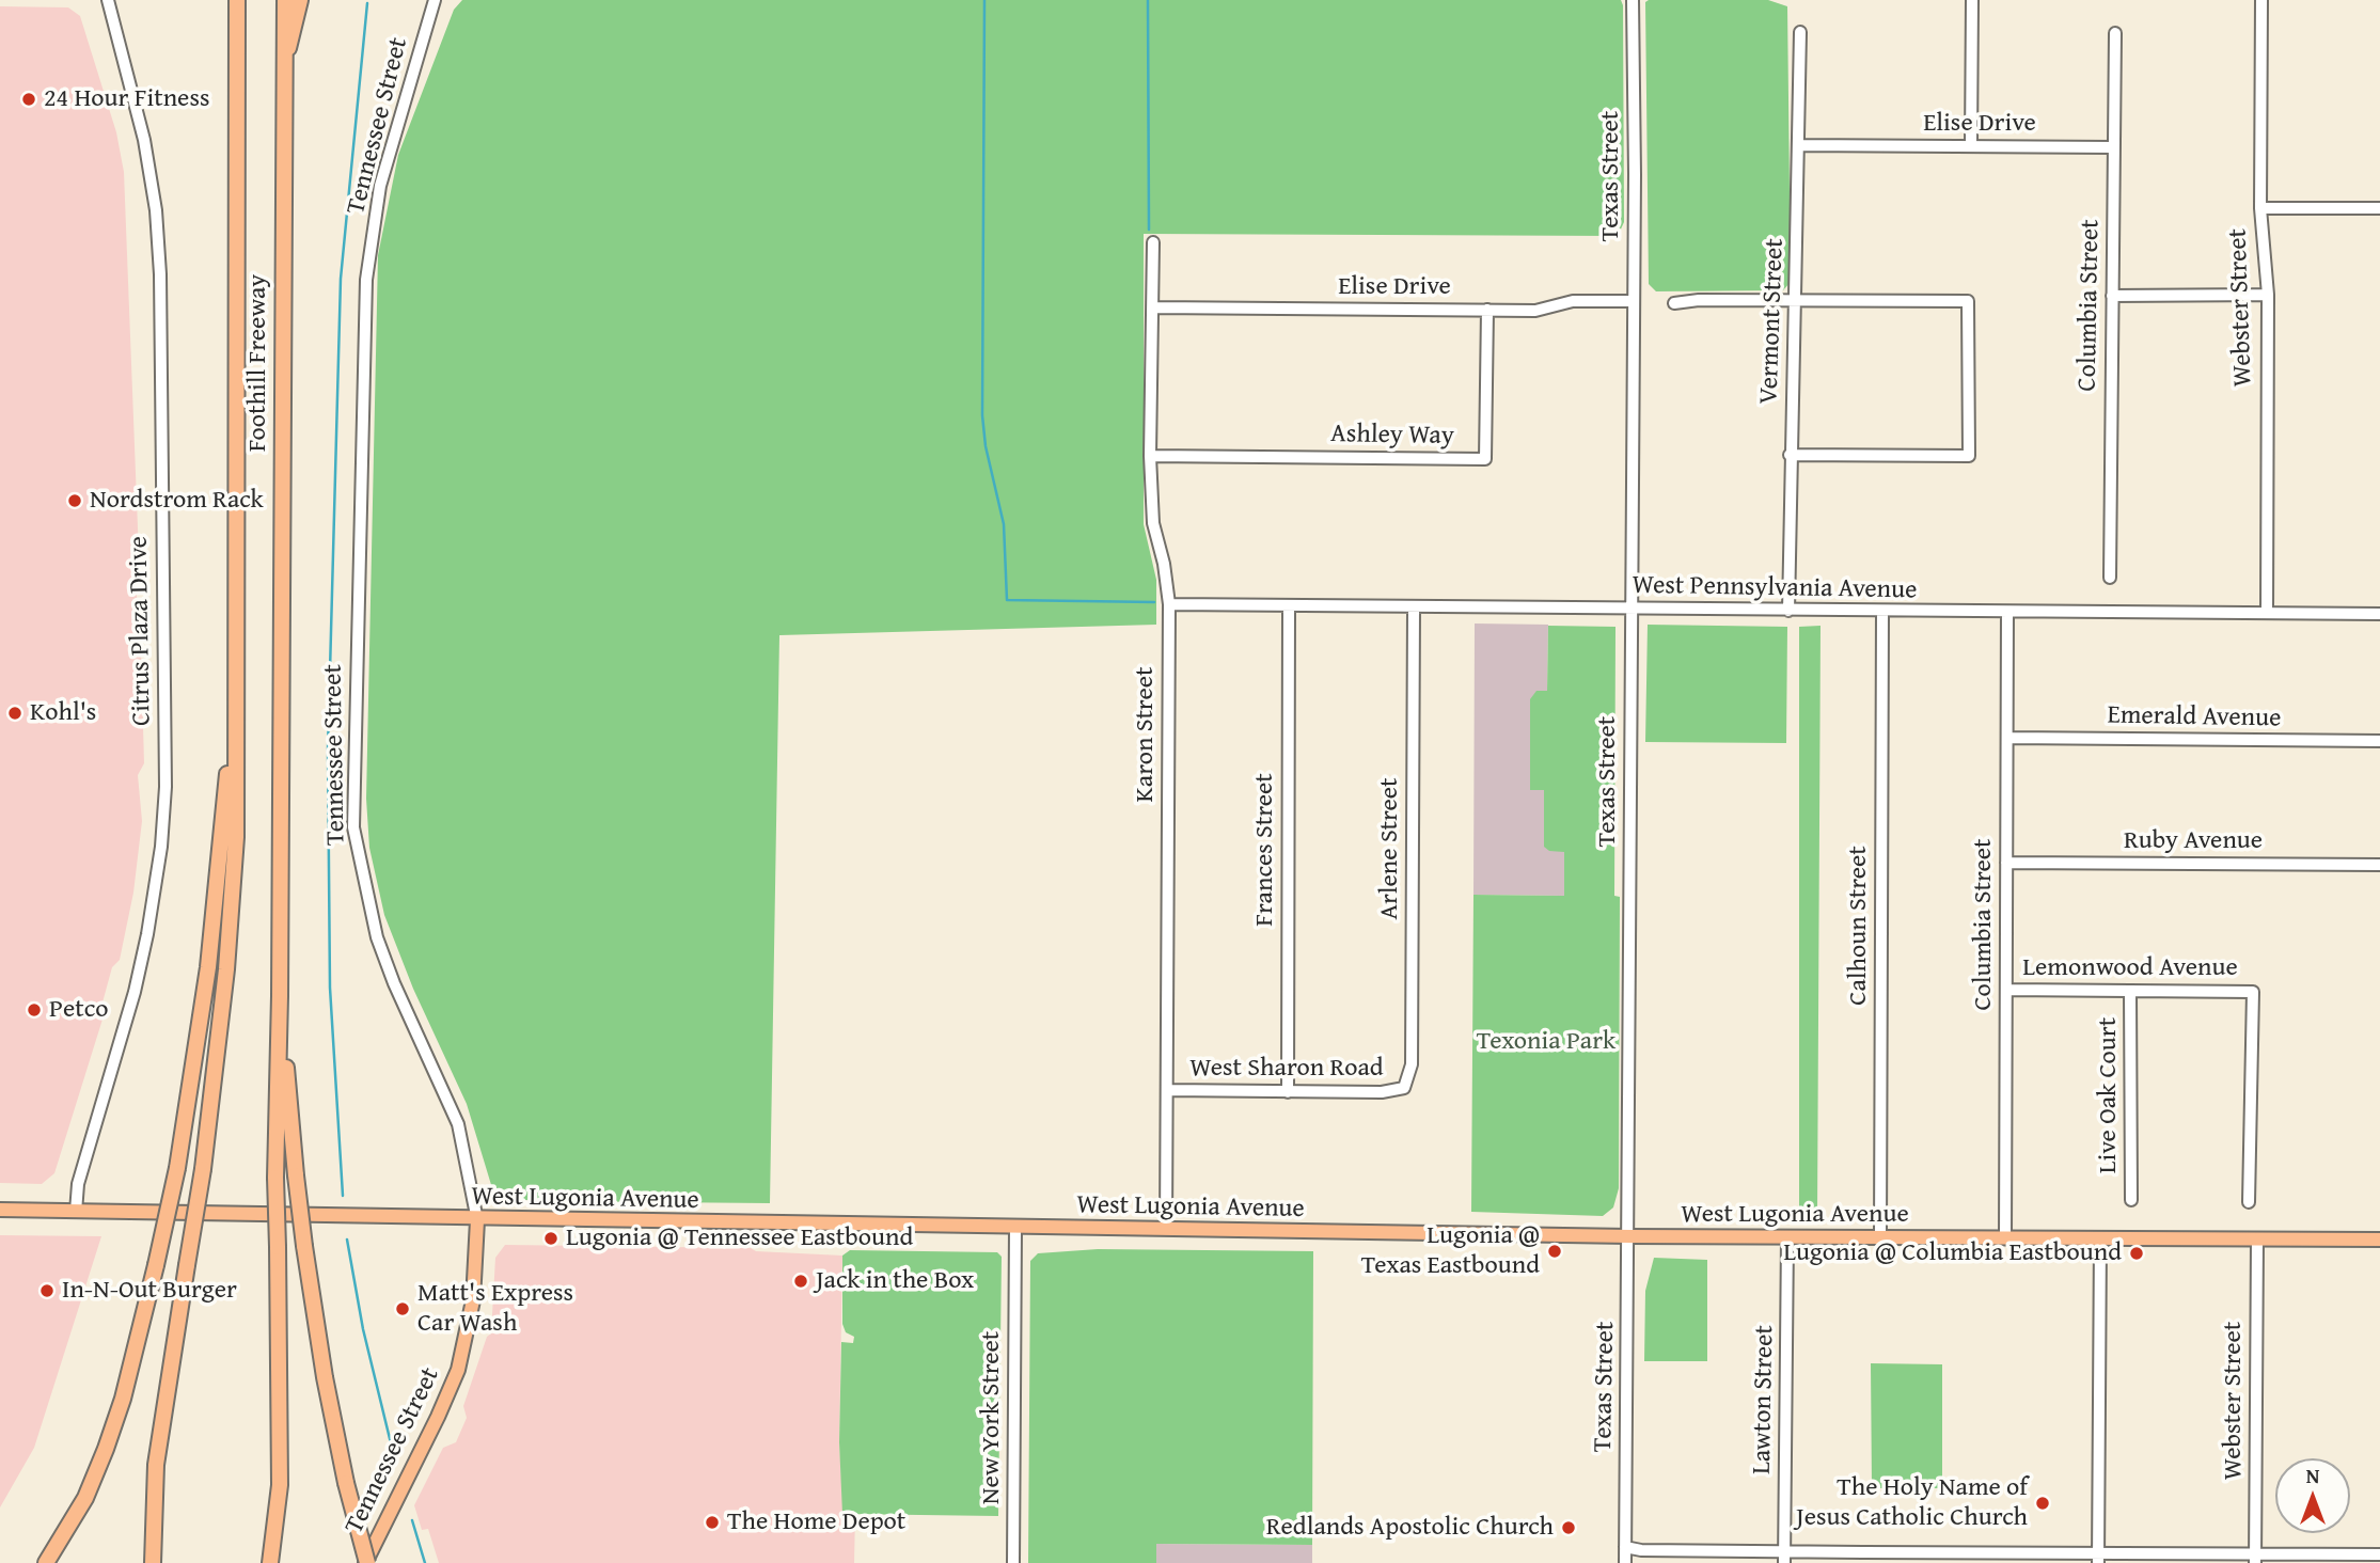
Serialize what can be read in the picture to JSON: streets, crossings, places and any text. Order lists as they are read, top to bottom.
{
  "streets": {
    "highway": ["Foothill Freeway"],
    "main road": ["Tennessee Street", "West Lugonia Avenue"],
    "street": [
      "Elise Drive",
      "Texas Street",
      "Columbia Street",
      "Webster Street",
      "Vermont Street",
      "Ashley Way",
      "West Pennsylvania Avenue",
      "Citrus Plaza Drive",
      "Emerald Avenue",
      "Karon Street",
      "Ruby Avenue",
      "Arlene Street",
      "Frances Street",
      "Calhoun Street",
      "Lemonwood Avenue",
      "West Sharon Road",
      "Live Oak Court",
      "Lawton Street",
      "New York Street"
    ]
  },
  "crossings": [
    ["Elise Drive", "Texas Street"],
    ["Elise Drive", "Columbia Street"],
    ["Elise Drive", "Vermont Street"],
    ["Elise Drive", "Ashley Way"],
    ["Elise Drive", "Karon Street"],
    ["Tennessee Street", "West Lugonia Avenue"],
    ["Texas Street", "West Pennsylvania Avenue"],
    ["Texas Street", "West Lugonia Avenue"],
    ["Columbia Street", "West Pennsylvania Avenue"],
    ["Columbia Street", "Emerald Avenue"],
    ["Columbia Street", "Ruby Avenue"],
    ["Columbia Street", "Lemonwood Avenue"],
    ["Columbia Street", "West Lugonia Avenue"],
    ["Webster Street", "West Pennsylvania Avenue"],
    ["Webster Street", "West Lugonia Avenue"],
    ["Vermont Street", "West Pennsylvania Avenue"],
    ["Ashley Way", "Karon Street"],
    ["West Pennsylvania Avenue", "Karon Street"],
    ["West Pennsylvania Avenue", "Arlene Street"],
    ["West Pennsylvania Avenue", "Frances Street"],
    ["West Pennsylvania Avenue", "Calhoun Street"],
    ["Citrus Plaza Drive", "West Lugonia Avenue"],
    ["Karon Street", "West Sharon Road"],
    ["Karon Street", "West Lugonia Avenue"],
    ["Arlene Street", "West Sharon Road"],
    ["Frances Street", "West Sharon Road"],
    ["Calhoun Street", "West Lugonia Avenue"],
    ["Lemonwood Avenue", "Live Oak Court"],
    ["West Lugonia Avenue", "Lawton Street"],
    ["West Lugonia Avenue", "New York Street"]
  ],
  "parks": ["Texonia Park"],
  "places": [
    "24 Hour Fitness",
    "Nordstrom Rack",
    "Kohl's",
    "Petco",
    "Lugonia @ Tennessee Eastbound",
    "Lugonia @ Texas Eastbound",
    "Lugonia @ Columbia Eastbound",
    "Jack in the Box",
    "In-N-Out Burger",
    "Matt's Express Car Wash",
    "The Holy Name of Jesus Catholic Church",
    "The Home Depot",
    "Redlands Apostolic Church"
  ],
  "north": "top"
}
